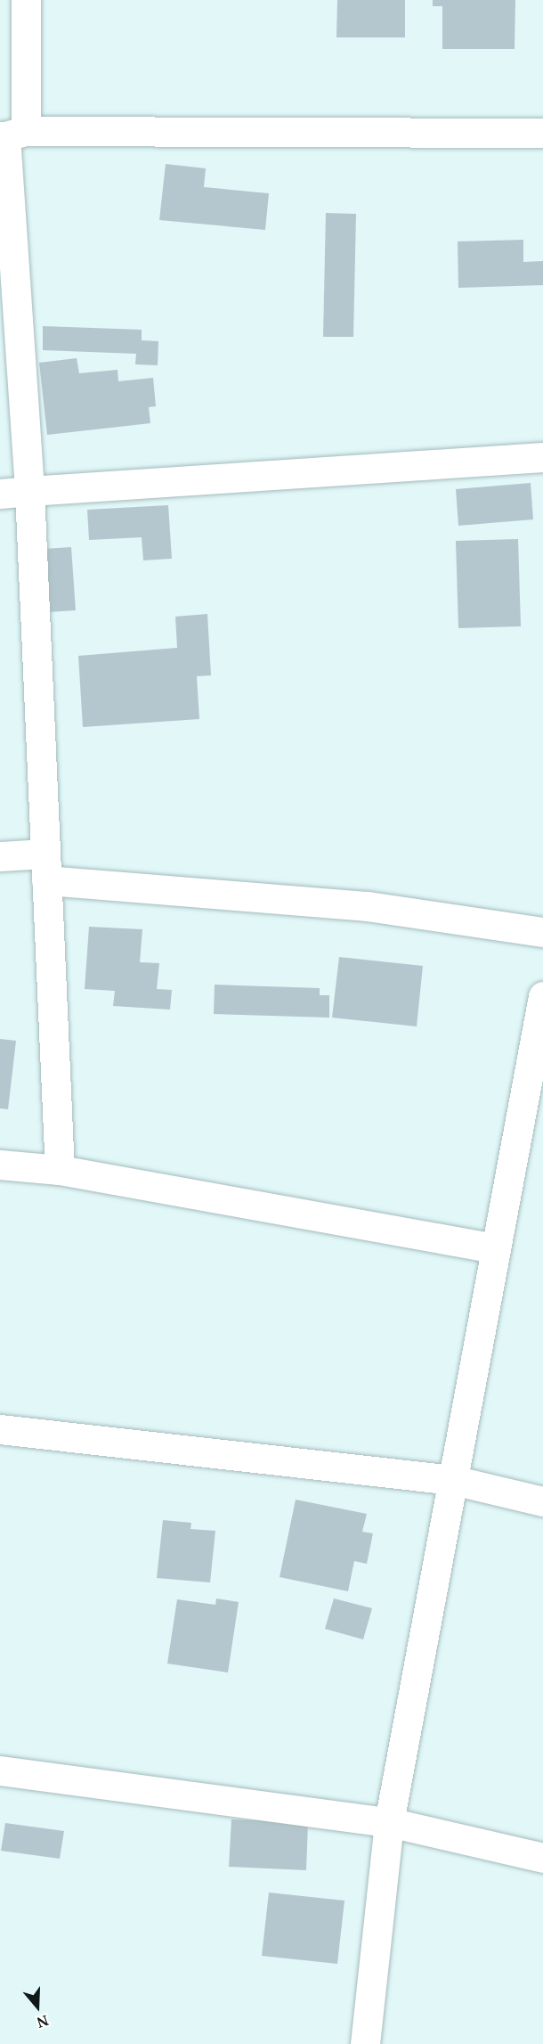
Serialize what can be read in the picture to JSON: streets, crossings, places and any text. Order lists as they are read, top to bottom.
{
  "north": "bottom"
}
